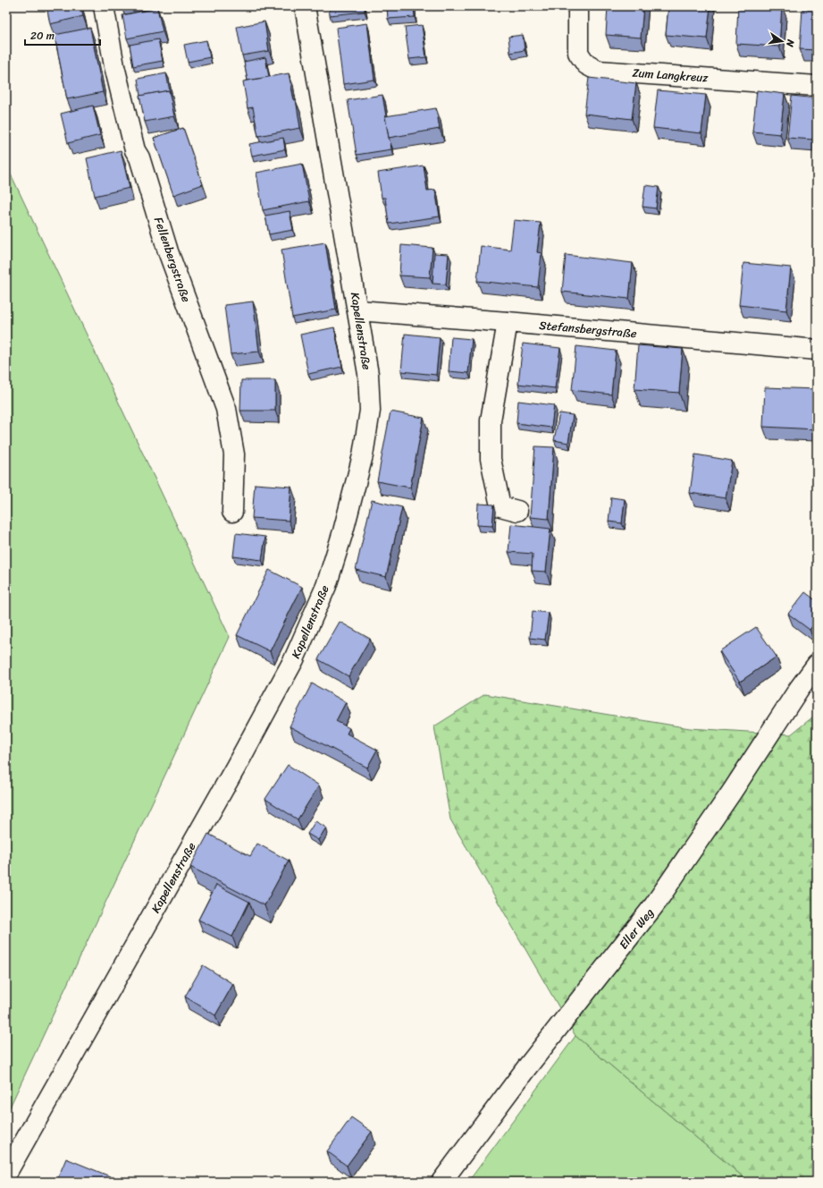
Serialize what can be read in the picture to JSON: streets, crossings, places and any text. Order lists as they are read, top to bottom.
{
  "streets": {
    "street": [
      "Zum Langkreuz",
      "Fellenbergstraße",
      "Stefansbergstraße",
      "Kapellenstraße",
      "Eller Weg"
    ]
  },
  "crossings": [
    ["Stefansbergstraße", "Kapellenstraße"]
  ],
  "scale_bar": "20 m",
  "north": "right"
}
